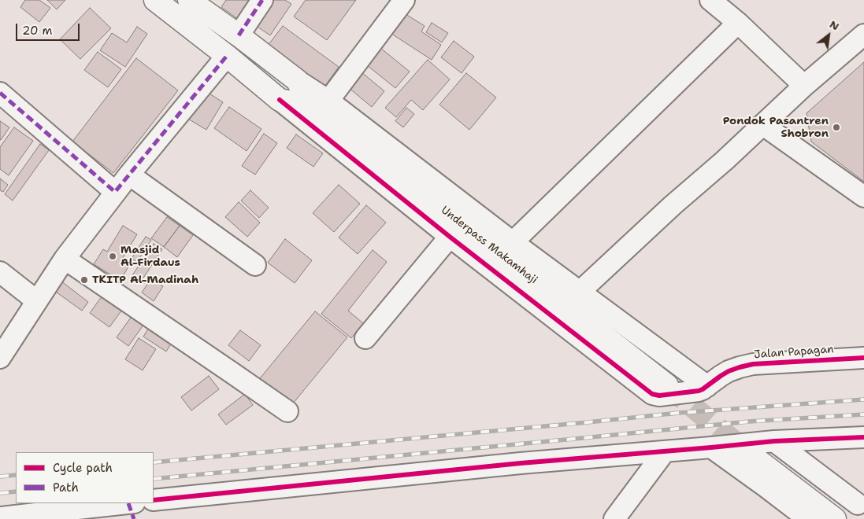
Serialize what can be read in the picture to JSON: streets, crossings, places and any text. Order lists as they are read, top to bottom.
{
  "streets": {
    "main road": ["Underpass Makamhaji"],
    "street": ["Jalan Papagan"]
  },
  "places": ["Pondok Pasantren Shobron", "Masjid Al-Firdaus", "TKITP Al-Madinah"],
  "legend": ["Cycle path", "Path"],
  "scale_bar": "20 m",
  "north": "top right"
}
